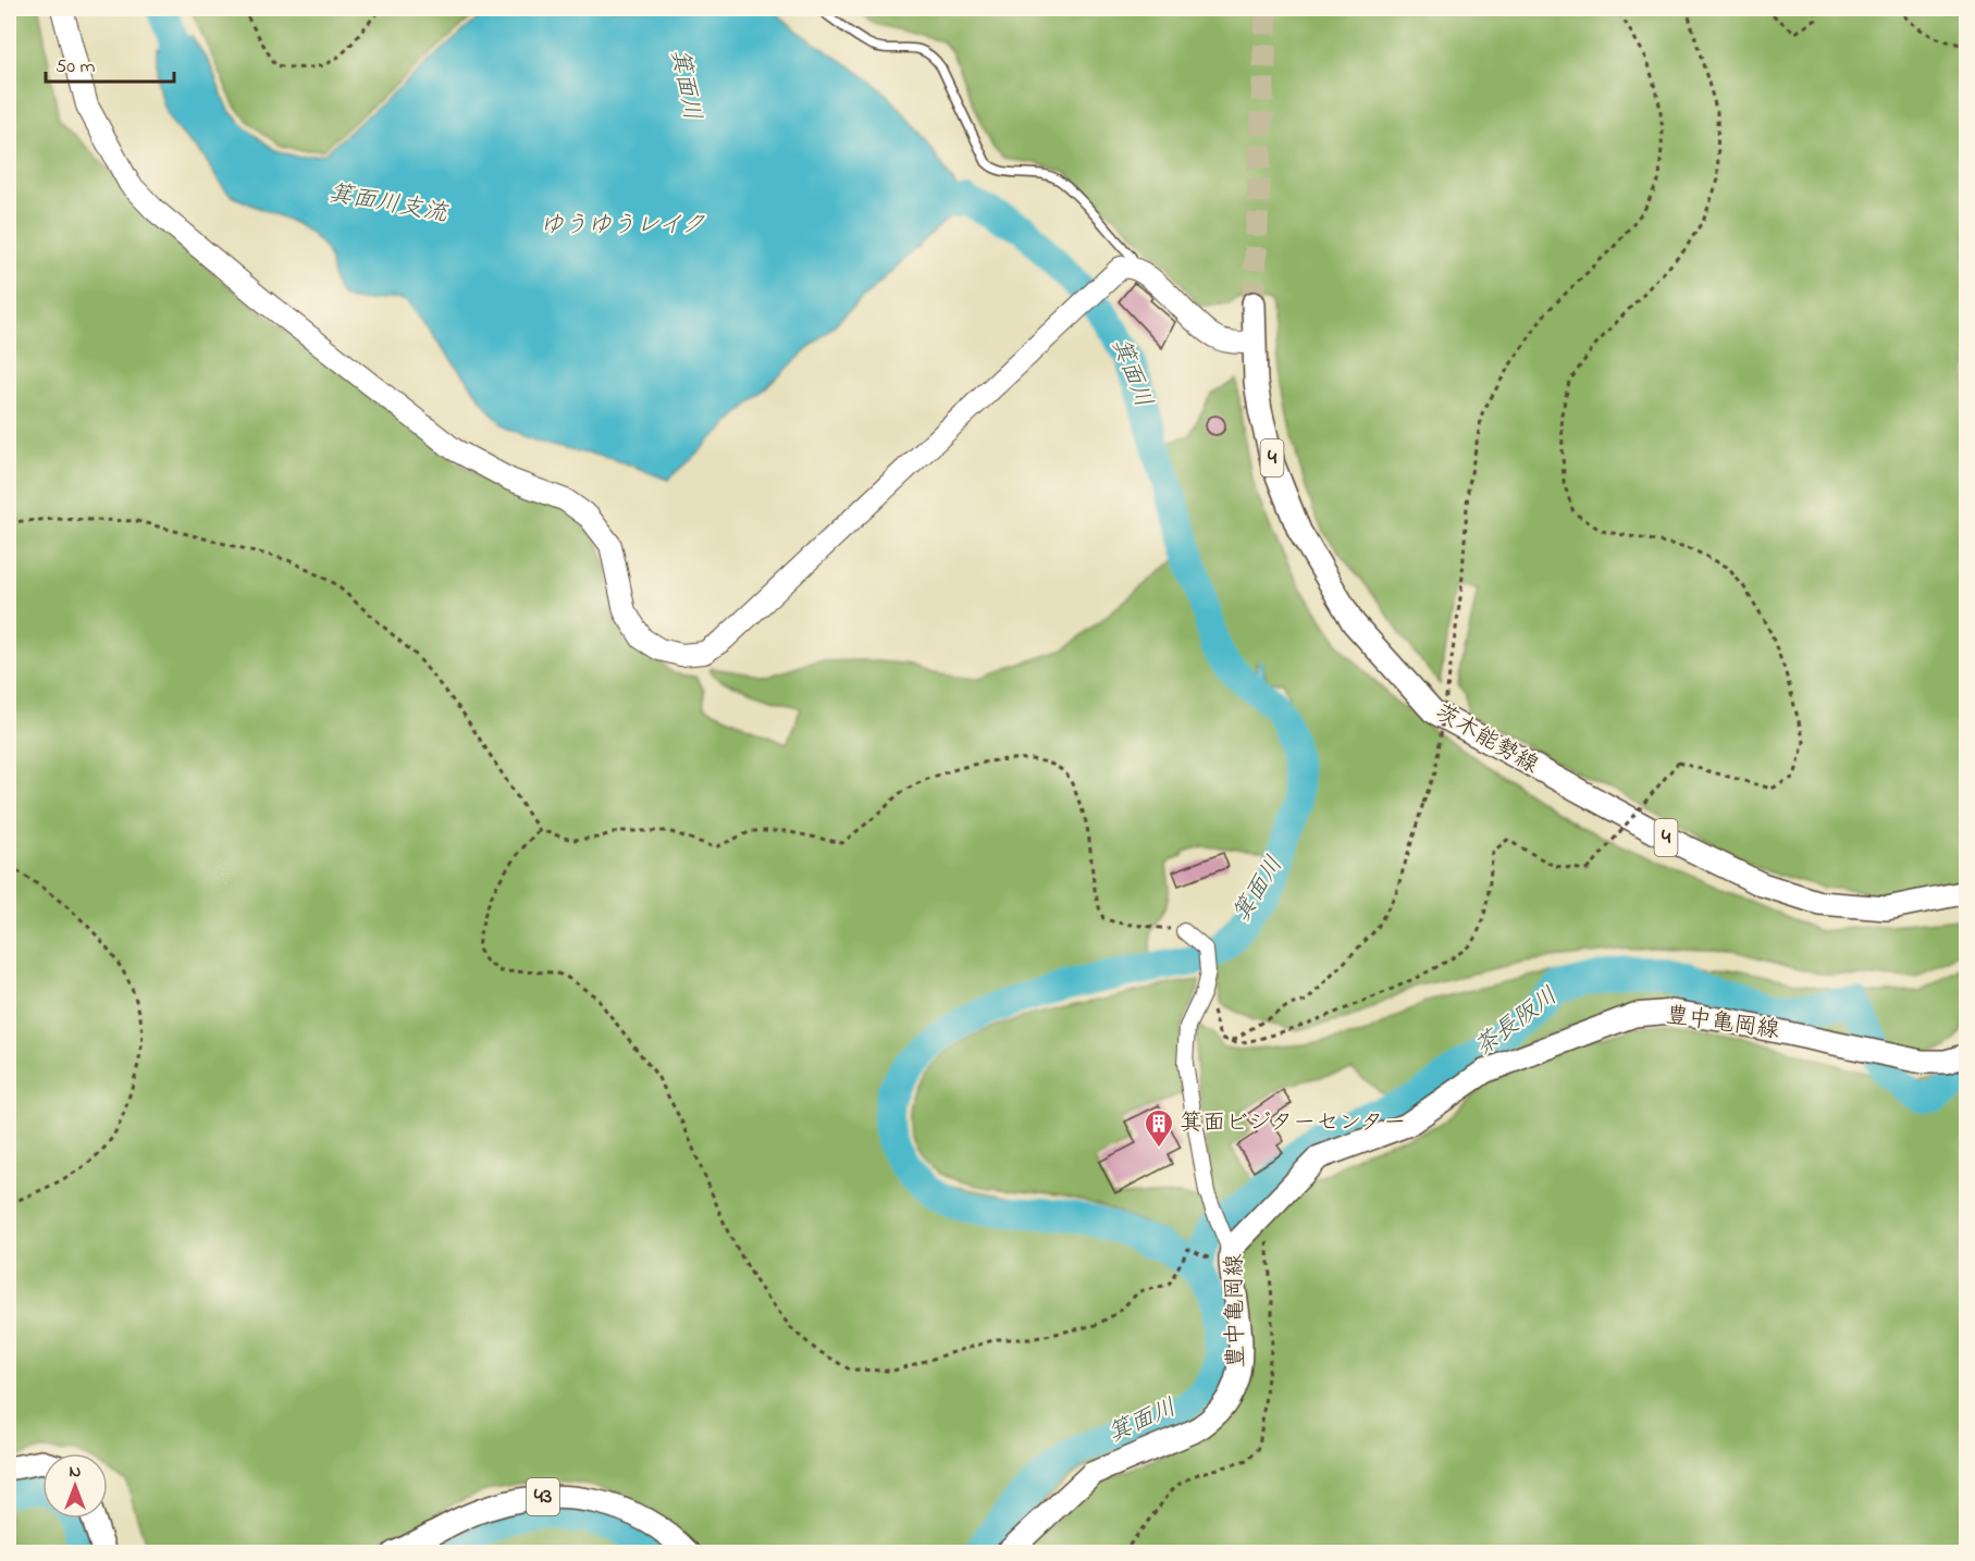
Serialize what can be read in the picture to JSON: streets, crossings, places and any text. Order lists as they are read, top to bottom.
{
  "streets": {
    "main road": [
      "4",
      "茨木能勢線",
      "豊中亀岡線",
      "43"
    ]
  },
  "water": [
    "箕面川",
    "箕面川支流",
    "ゆうゆうレイク",
    "茶長阪川"
  ],
  "places": {
    "building": ["箕面ビジターセンター"]
  },
  "scale_bar": "50 m",
  "north": "top"
}
